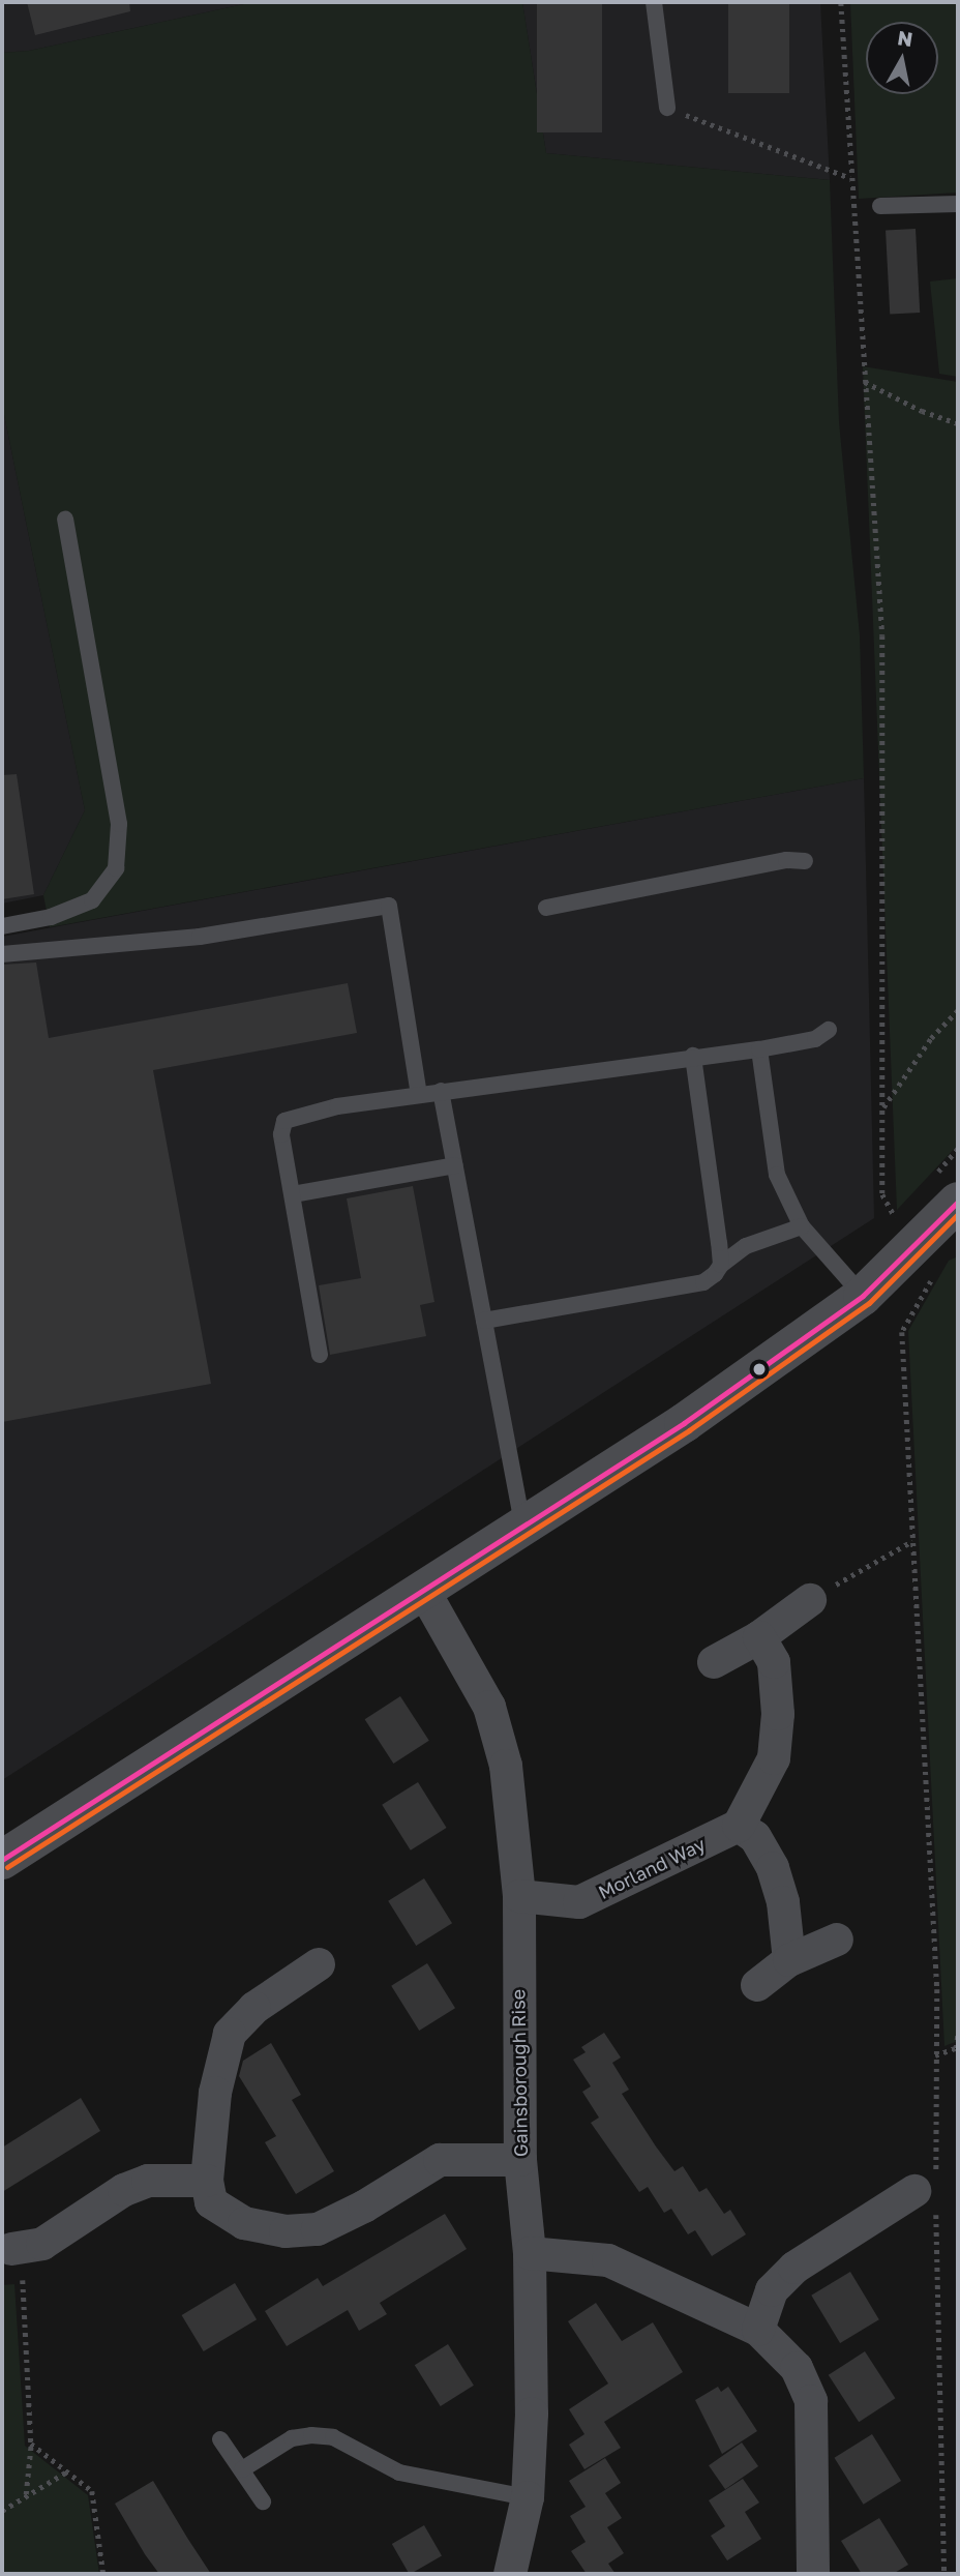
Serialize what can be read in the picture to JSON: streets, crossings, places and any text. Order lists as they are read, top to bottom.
{
  "streets": {
    "street": ["Morland Way", "Gainsborough Rise"]
  },
  "crossings": [
    ["Morland Way", "Gainsborough Rise"]
  ],
  "north": "top"
}
